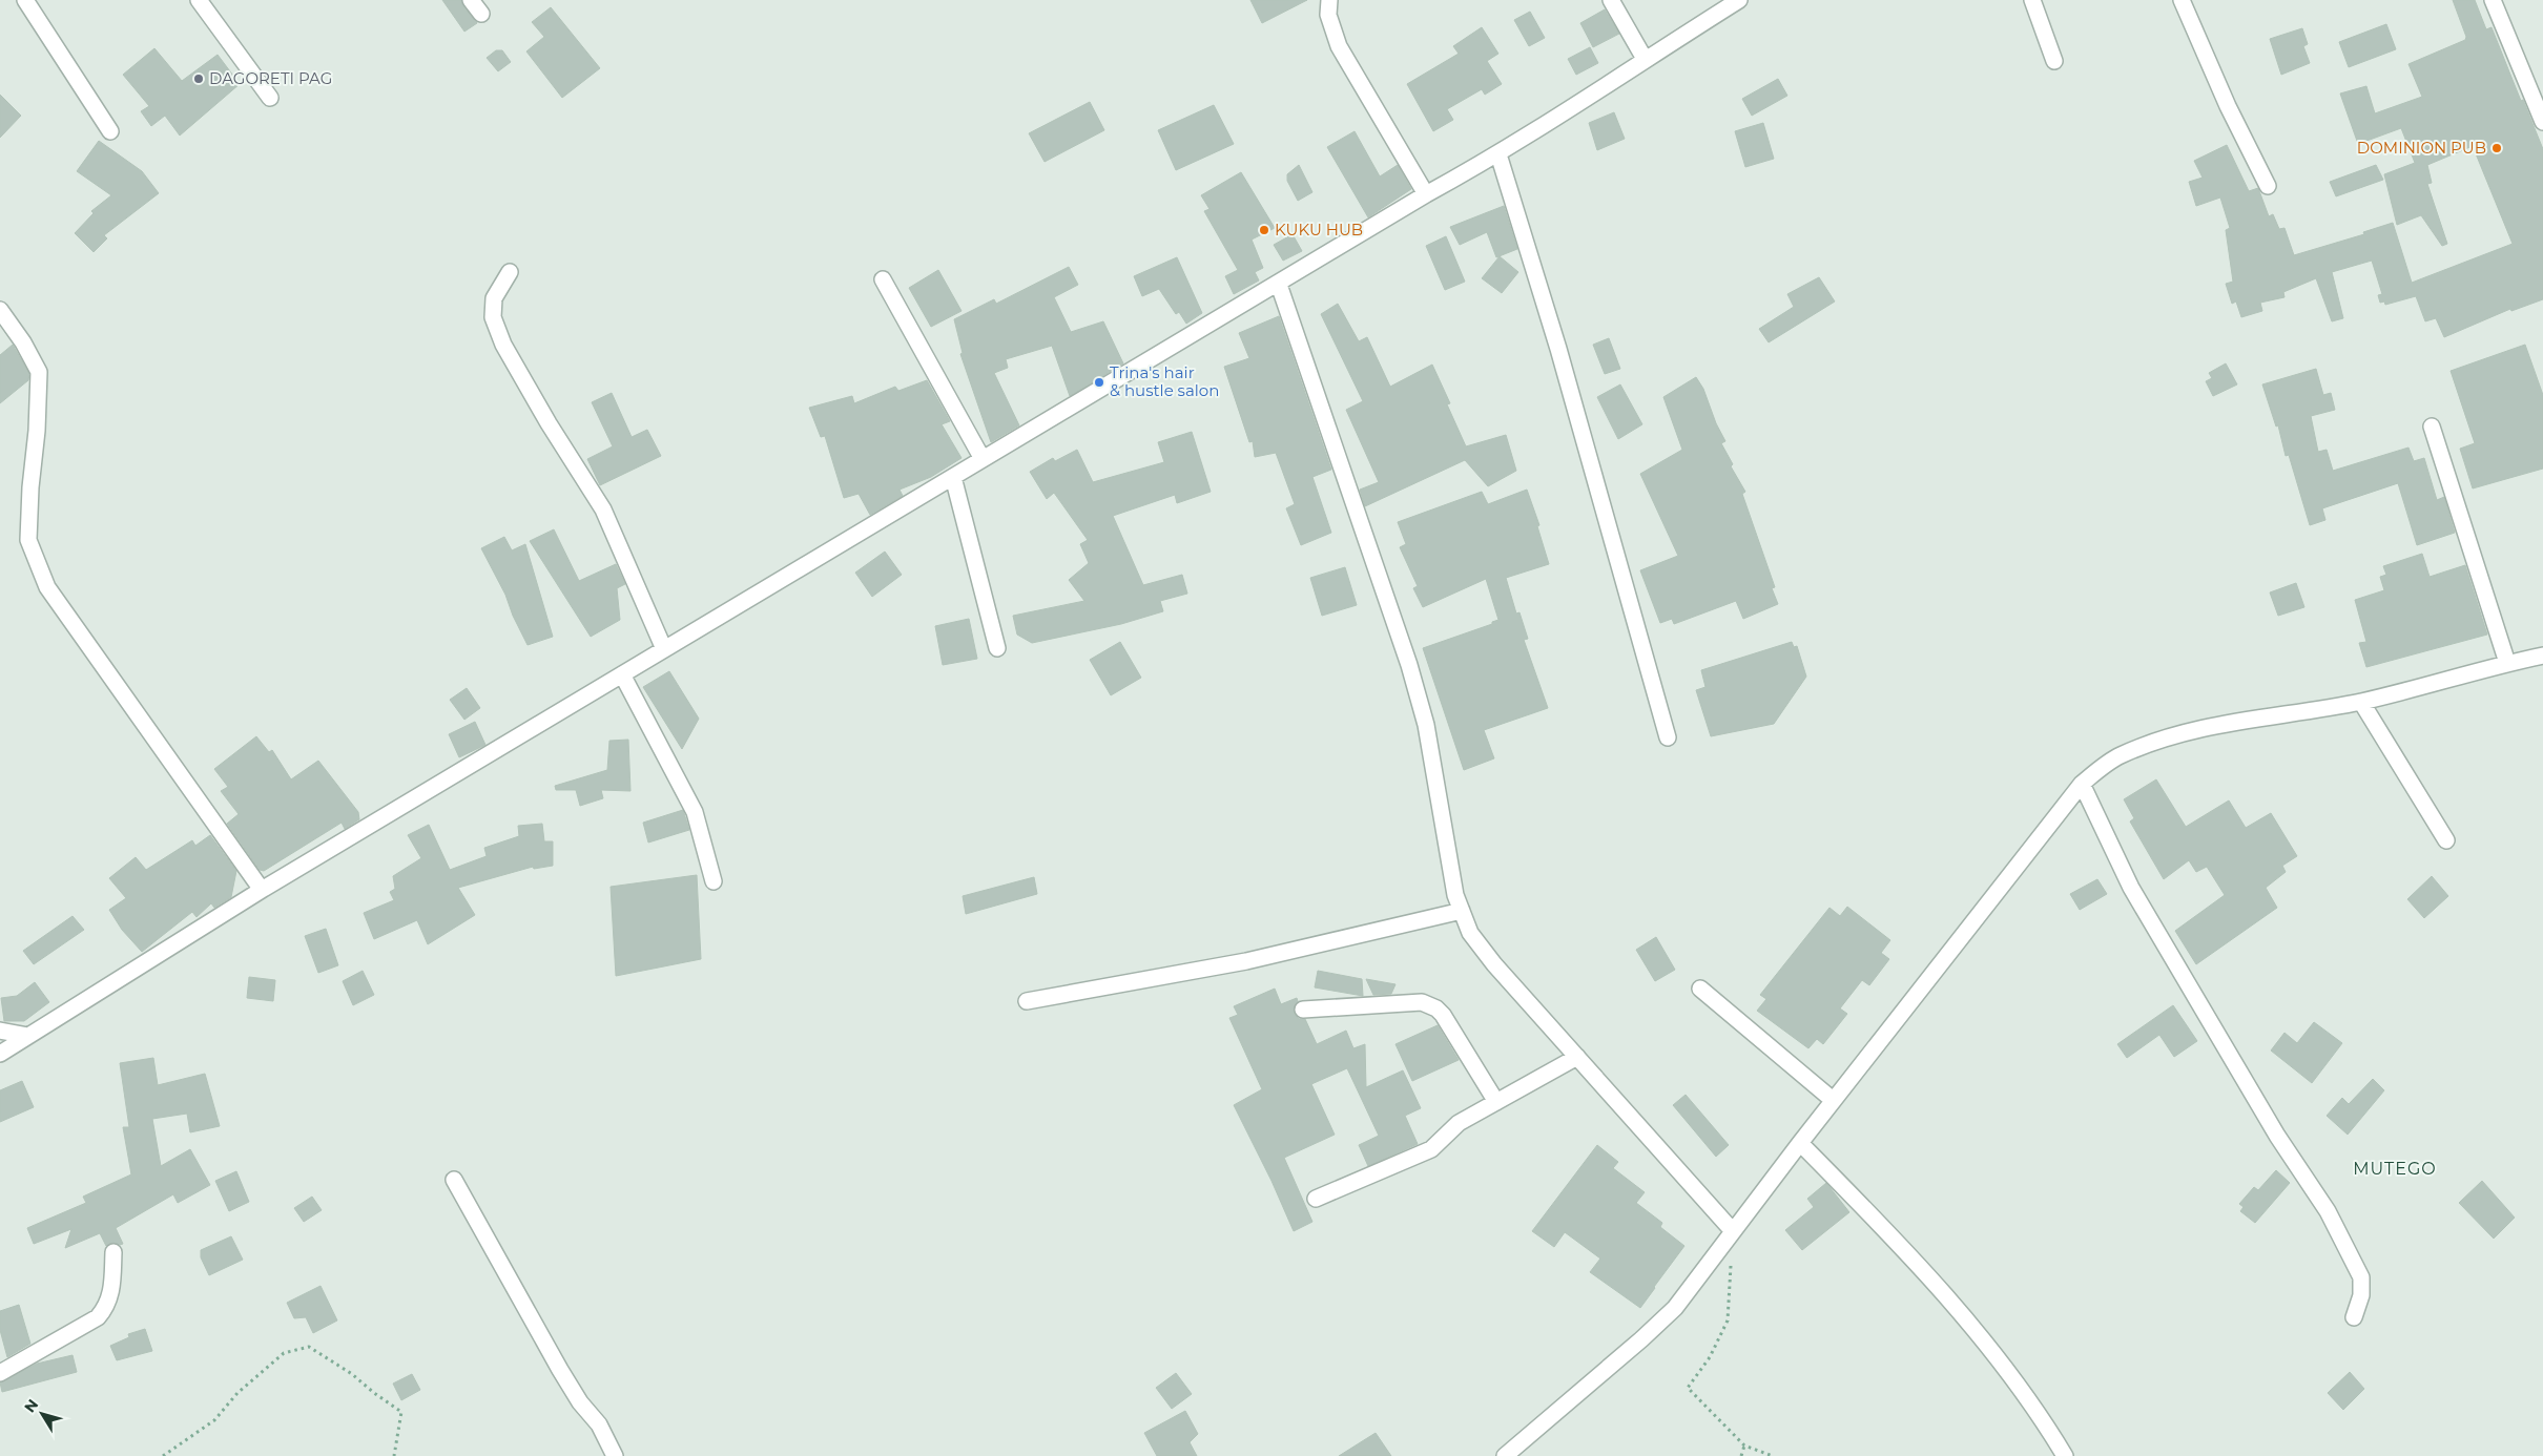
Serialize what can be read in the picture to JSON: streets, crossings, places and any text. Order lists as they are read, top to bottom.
{
  "districts": ["MUTEGO"],
  "places": [
    "DAGORETI PAG",
    "DOMINION PUB",
    "KUKU HUB",
    "Trina's hair & hustle salon"
  ],
  "north": "top left"
}
